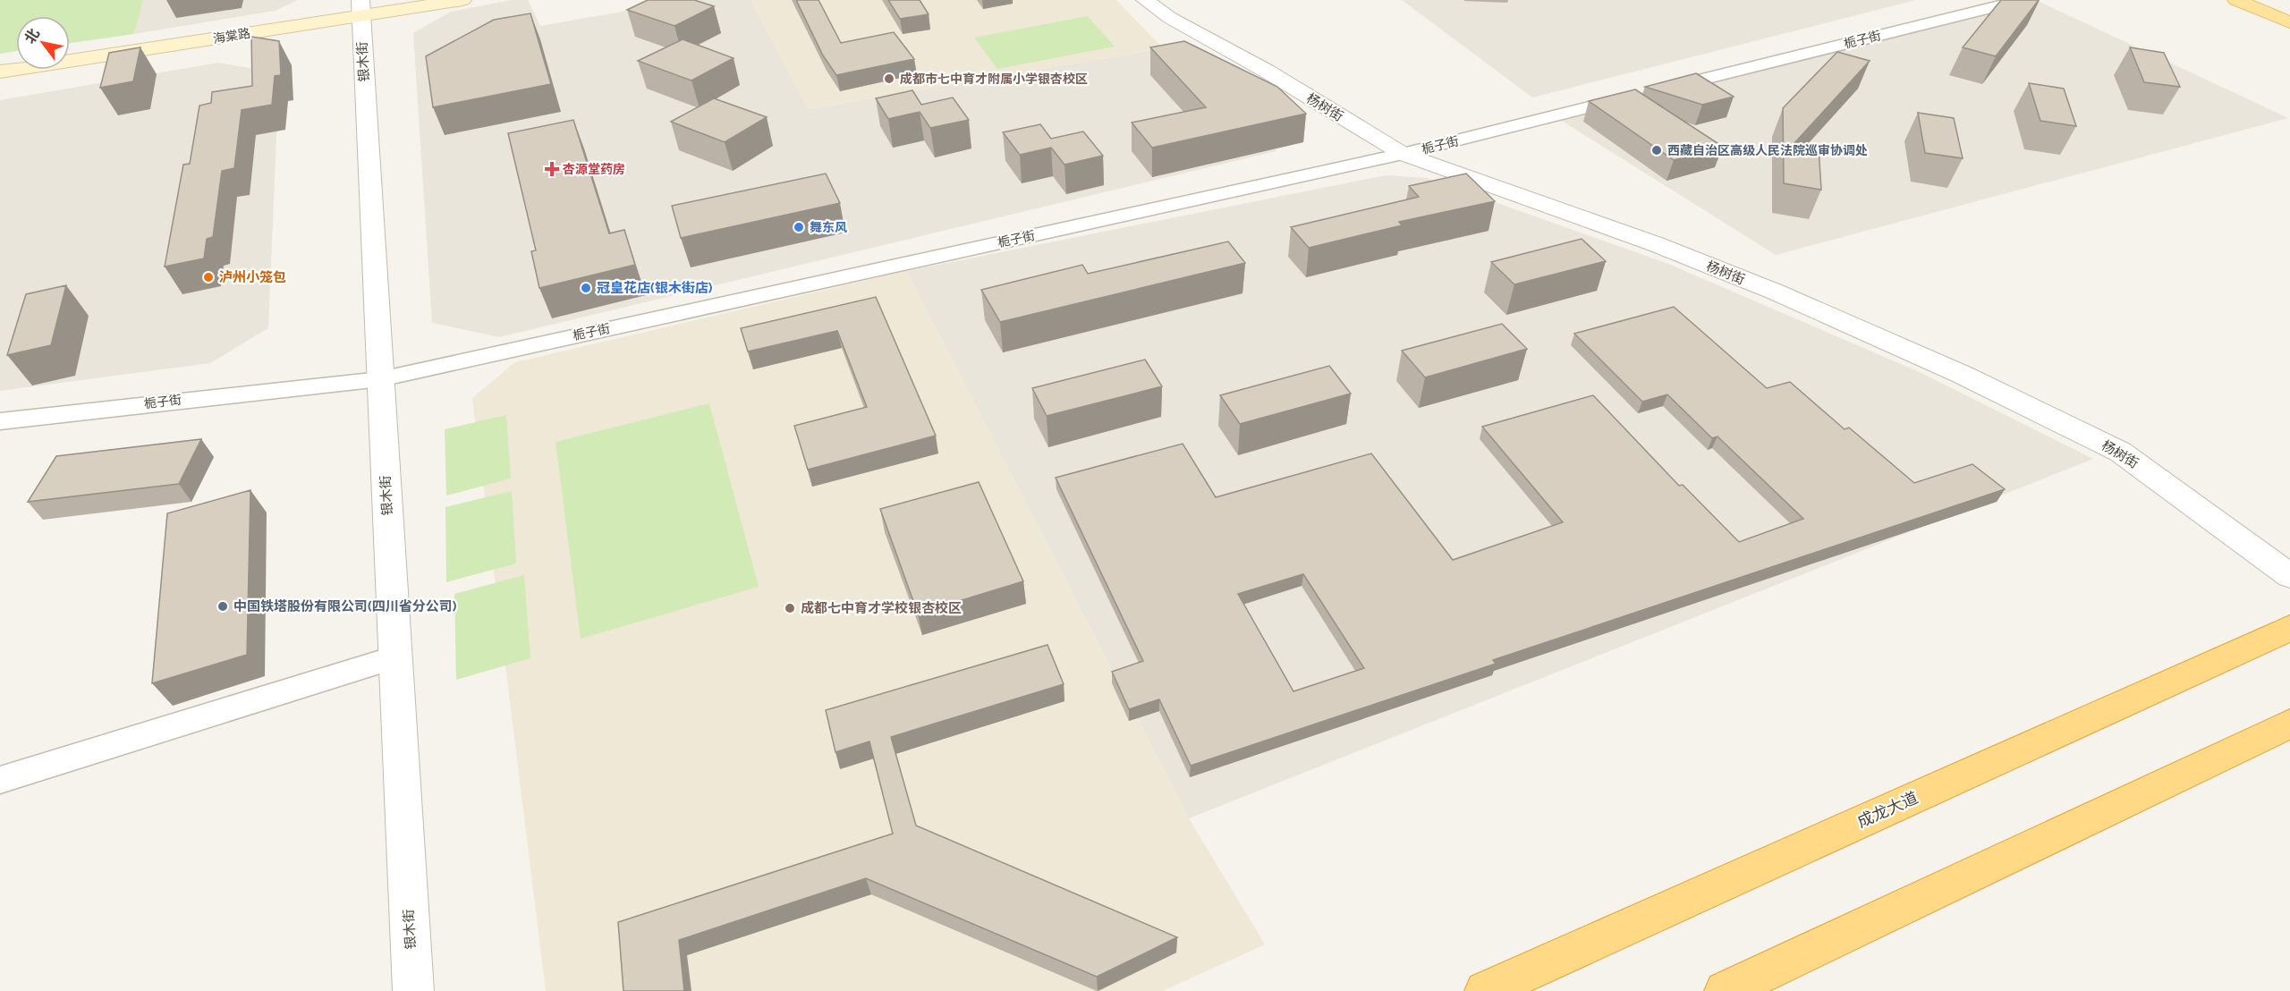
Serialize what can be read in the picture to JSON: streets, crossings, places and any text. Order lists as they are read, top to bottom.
{
  "streets": {
    "highway": ["成龙大道"],
    "main road": ["海棠路"],
    "street": ["栀子街", "银木街", "杨树街"]
  },
  "crossings": [
    ["海棠路", "银木街"],
    ["栀子街", "银木街"],
    ["栀子街", "杨树街"]
  ],
  "places": {
    "other": [
      "成都市七中育才附属小学银杏校区",
      "西藏自治区高级人民法院巡审协调处",
      "舞东风",
      "泸州小笼包",
      "冠皇花店(银木街店)",
      "中国铁塔股份有限公司(四川省分公司)",
      "成都七中育才学校银杏校区"
    ],
    "health": ["杏源堂药房"]
  },
  "north": "top left"
}
